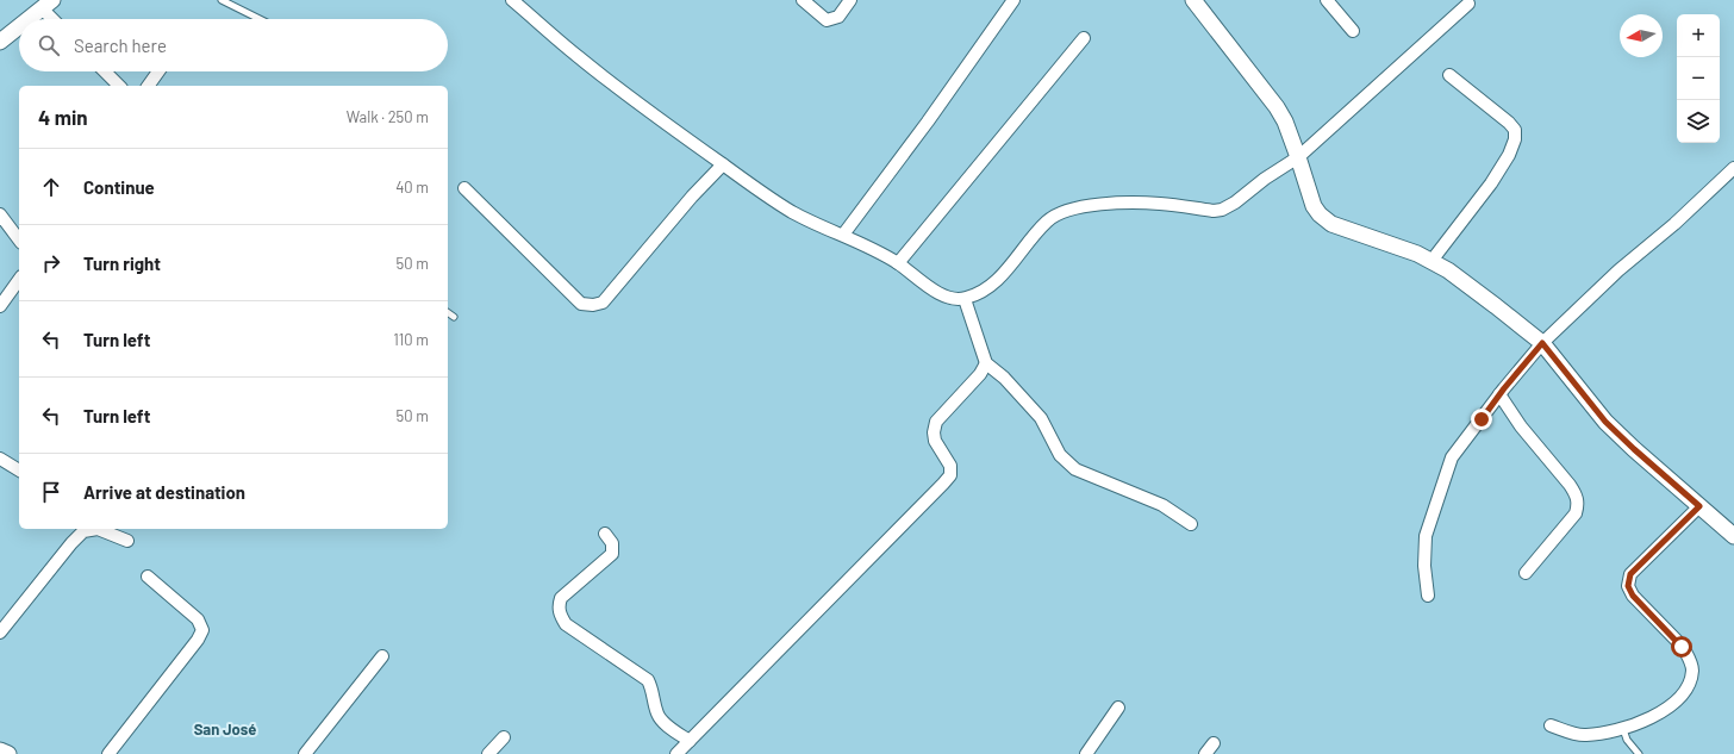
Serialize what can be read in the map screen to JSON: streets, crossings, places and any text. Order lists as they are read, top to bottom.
{
  "districts": ["San José"],
  "north": "left",
  "page": {
    "map_buttons": ["+", "−"],
    "search": "Search here",
    "heading": ["4 min", "Walk · 250 m"],
    "list": [
      ["Continue", "40 m"],
      ["Turn right", "50 m"],
      ["Turn left", "110 m"],
      ["Turn left", "50 m"],
      "Arrive at destination"
    ]
  }
}
